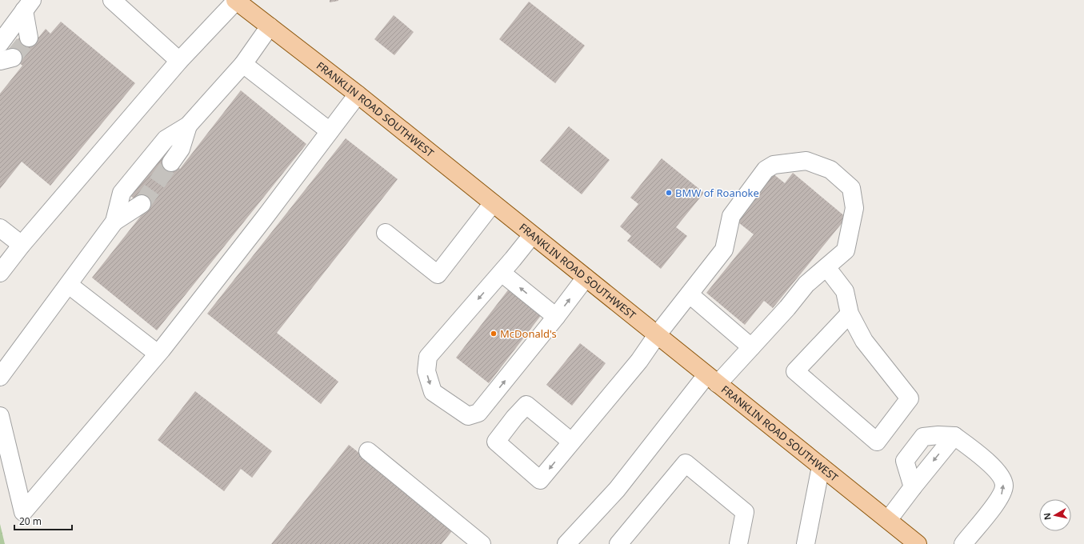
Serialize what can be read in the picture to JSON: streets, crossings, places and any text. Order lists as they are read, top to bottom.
{
  "streets": {
    "main road": ["FRANKLIN ROAD SOUTHWEST"]
  },
  "places": ["BMW of Roanoke", "McDonald's"],
  "scale_bar": "20 m",
  "north": "left"
}
